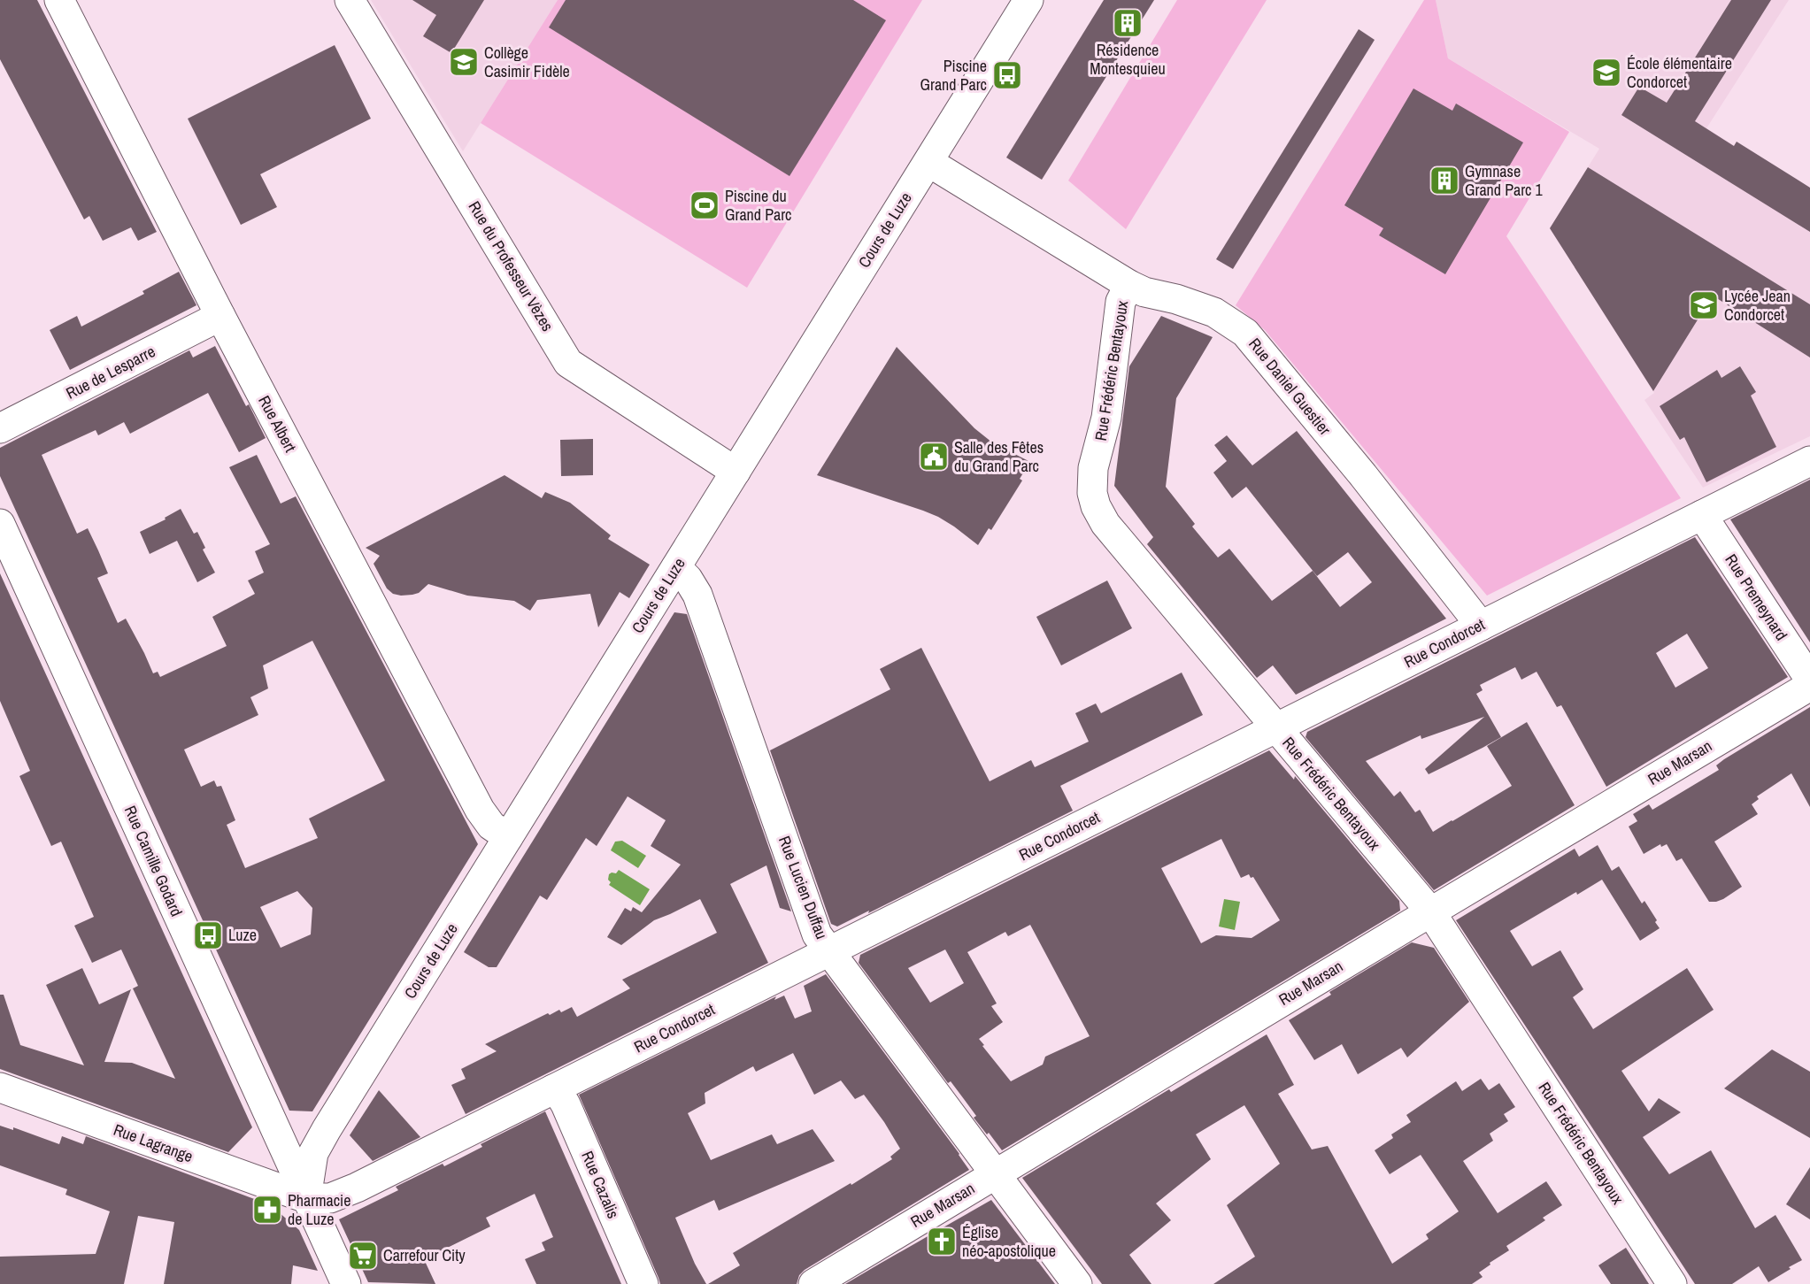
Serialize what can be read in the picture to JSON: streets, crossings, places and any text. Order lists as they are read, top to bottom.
{
  "streets": {
    "street": [
      "Cours de Luze",
      "Rue du Professeur Vèzes",
      "Rue Frédéric Bentayoux",
      "Rue de Lesparre",
      "Rue Daniel Guestier",
      "Rue Albert",
      "Rue Premeynard",
      "Rue Condorcet",
      "Rue Marsan",
      "Rue Camille Godard",
      "Rue Lucien Duffau",
      "Rue Lagrange",
      "Rue Cazalis"
    ]
  },
  "crossings": [
    ["Cours de Luze", "Rue du Professeur Vèzes"],
    ["Cours de Luze", "Rue Daniel Guestier"],
    ["Cours de Luze", "Rue Albert"],
    ["Cours de Luze", "Rue Condorcet"],
    ["Cours de Luze", "Rue Camille Godard"],
    ["Cours de Luze", "Rue Lucien Duffau"],
    ["Cours de Luze", "Rue Lagrange"],
    ["Rue Frédéric Bentayoux", "Rue Daniel Guestier"],
    ["Rue Frédéric Bentayoux", "Rue Condorcet"],
    ["Rue Frédéric Bentayoux", "Rue Marsan"],
    ["Rue de Lesparre", "Rue Albert"],
    ["Rue Daniel Guestier", "Rue Condorcet"],
    ["Rue Premeynard", "Rue Condorcet"],
    ["Rue Condorcet", "Rue Camille Godard"],
    ["Rue Condorcet", "Rue Lucien Duffau"],
    ["Rue Condorcet", "Rue Lagrange"],
    ["Rue Condorcet", "Rue Cazalis"],
    ["Rue Marsan", "Rue Lucien Duffau"],
    ["Rue Camille Godard", "Rue Lagrange"]
  ],
  "places": {
    "building": ["Résidence Montesquieu", "Gymnase Grand Parc 1"],
    "school or university": ["Collège Casimir Fidèle", "École élémentaire Condorcet", "Lycée Jean Condorcet"],
    "bus stop": ["Piscine Grand Parc", "Luze"],
    "sports": ["Piscine du Grand Parc"],
    "public building": ["Salle des Fêtes du Grand Parc"],
    "pharmacy": ["Pharmacie de Luze"],
    "church": ["Église néo-apostolique"],
    "supermarket": ["Carrefour City"]
  }
}
